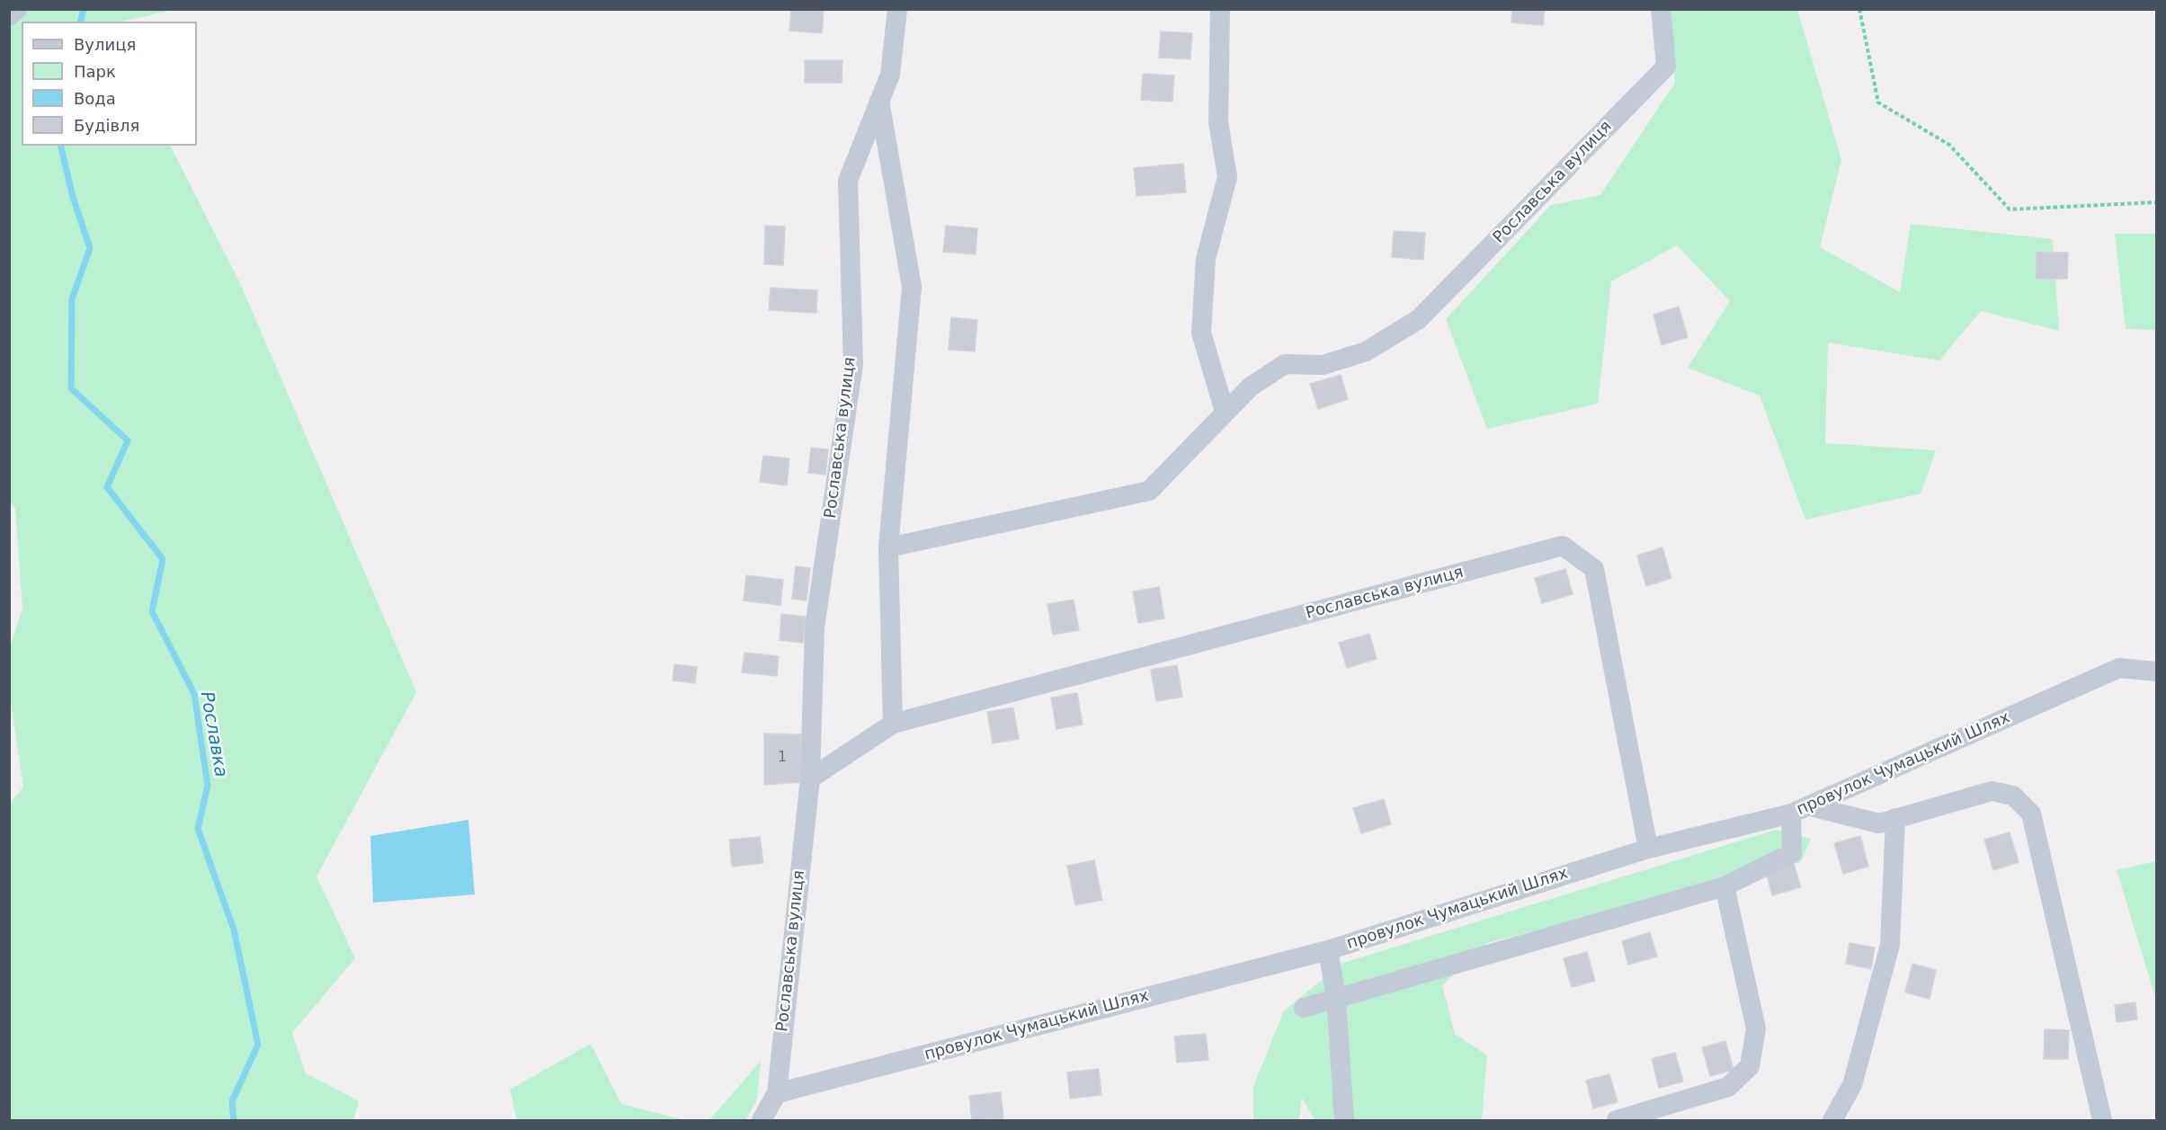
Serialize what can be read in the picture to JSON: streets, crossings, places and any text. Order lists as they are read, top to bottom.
{
  "streets": {
    "street": ["Рославська вулиця", "провулок Чумацький Шлях"]
  },
  "crossings": [
    ["Рославська вулиця", "провулок Чумацький Шлях"]
  ],
  "water": ["Рославка"],
  "house_numbers": ["1"],
  "legend": [
    "Вулиця",
    "Парк",
    "Вода",
    "Будівля"
  ]
}
